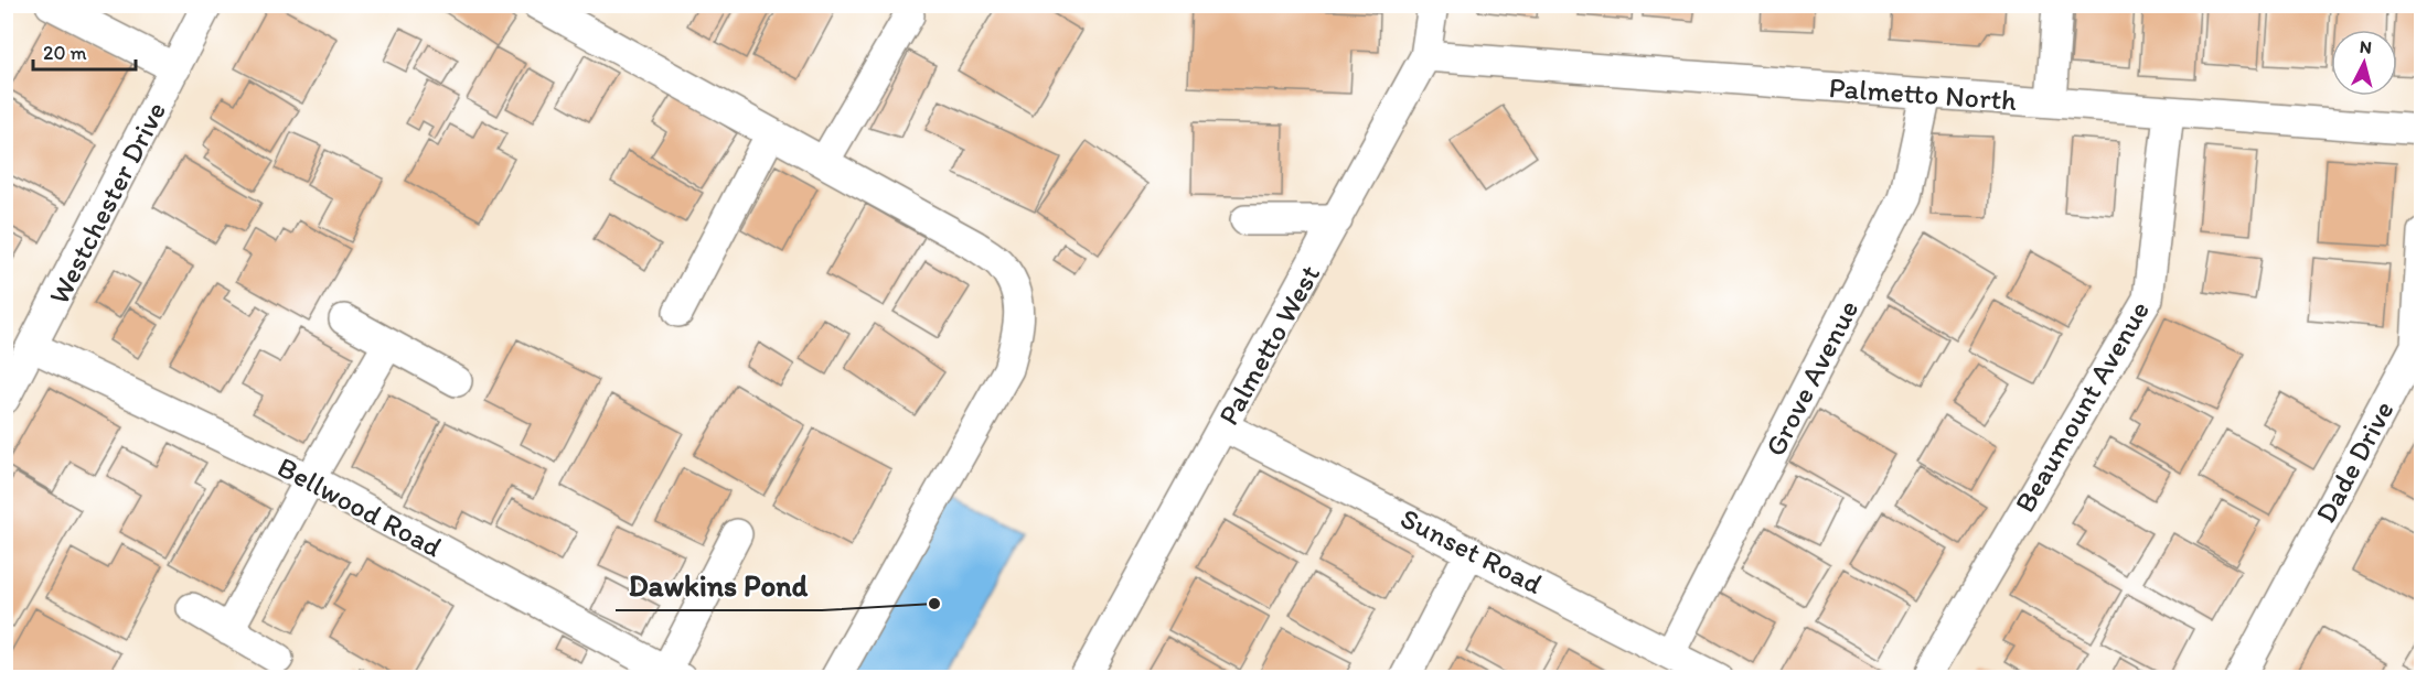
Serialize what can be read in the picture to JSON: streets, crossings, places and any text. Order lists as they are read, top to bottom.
{
  "streets": {
    "street": [
      "Palmetto North",
      "Westchester Drive",
      "Palmetto West",
      "Grove Avenue",
      "Beaumount Avenue",
      "Dade Drive",
      "Bellwood Road",
      "Sunset Road"
    ]
  },
  "crossings": [
    ["Palmetto North", "Palmetto West"],
    ["Palmetto North", "Grove Avenue"],
    ["Palmetto North", "Beaumount Avenue"],
    ["Westchester Drive", "Bellwood Road"],
    ["Palmetto West", "Sunset Road"],
    ["Grove Avenue", "Sunset Road"]
  ],
  "places": ["Dawkins Pond"],
  "scale_bar": "20 m",
  "north": "top"
}
